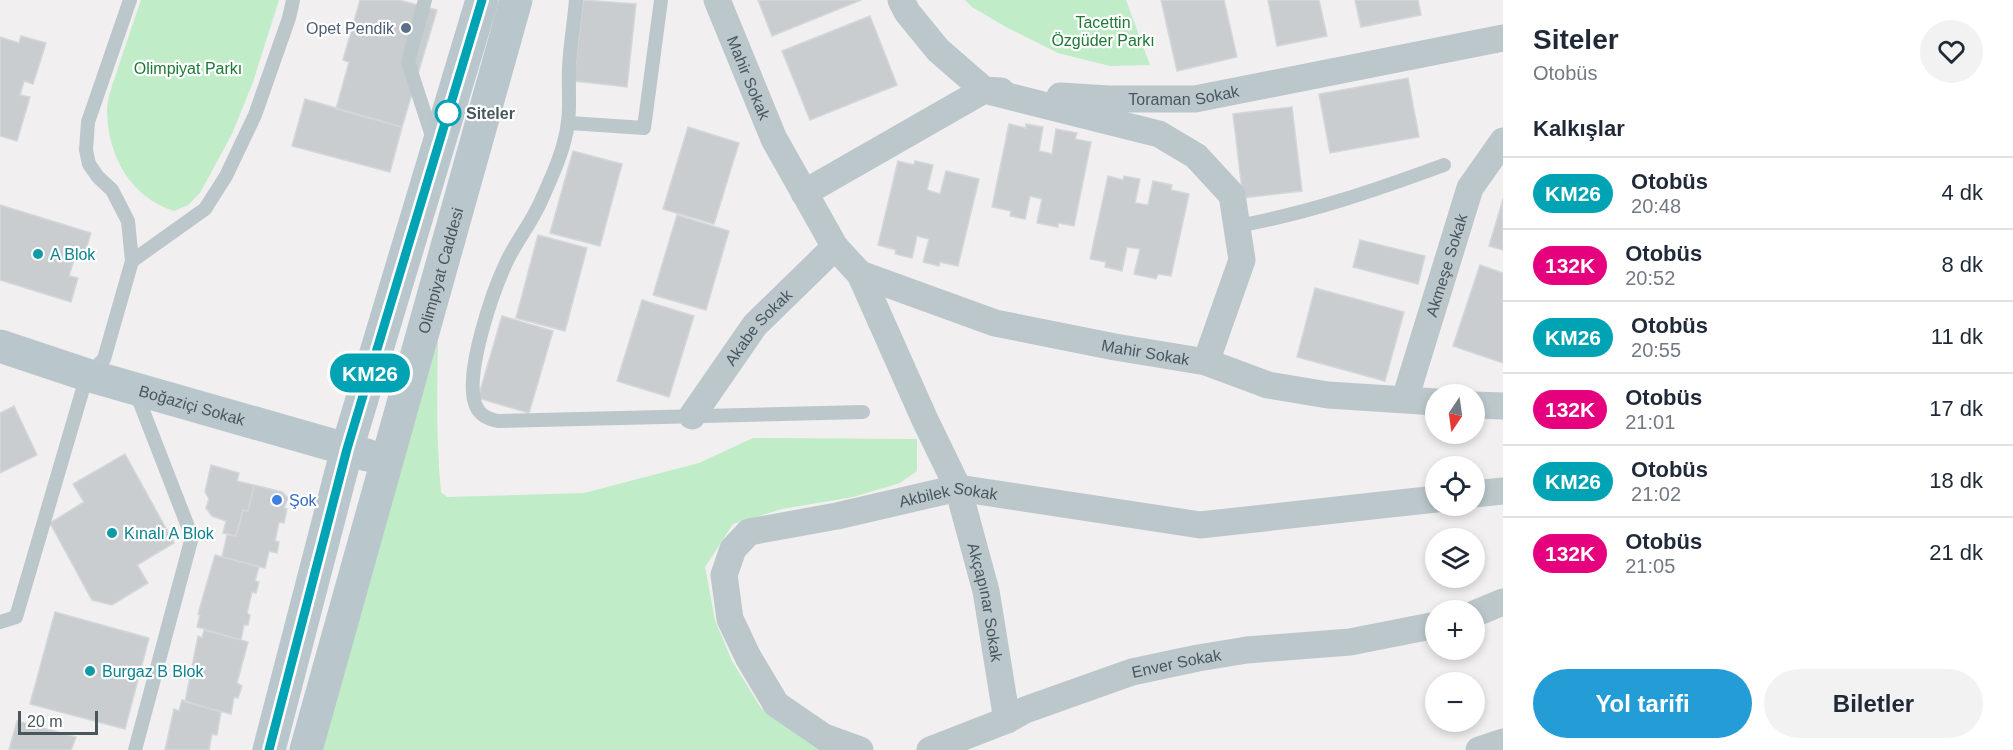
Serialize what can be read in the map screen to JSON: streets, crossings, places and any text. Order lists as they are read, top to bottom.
{
  "streets": {
    "main road": ["Olimpiyat Caddesi", "Boğaziçi Sokak"],
    "street": [
      "Mahir Sokak",
      "Toraman Sokak",
      "Akmeşe Sokak",
      "Akabe Sokak",
      "Akbilek Sokak",
      "Akçapınar Sokak",
      "Enver Sokak"
    ]
  },
  "crossings": [
    ["Mahir Sokak", "Akmeşe Sokak"],
    ["Mahir Sokak", "Akabe Sokak"],
    ["Mahir Sokak", "Akbilek Sokak"],
    ["Mahir Sokak", "Akçapınar Sokak"],
    ["Olimpiyat Caddesi", "Boğaziçi Sokak"],
    ["Akbilek Sokak", "Akçapınar Sokak"],
    ["Akçapınar Sokak", "Enver Sokak"]
  ],
  "parks": ["Tacettin Özgüder Parkı", "Olimpiyat Parkı"],
  "places": [
    "Opet Pendik",
    "Siteler",
    "A Blok",
    "Şok",
    "Kınalı A Blok",
    "Burgaz B Blok"
  ],
  "lines": ["bus line KM26"],
  "scale_bar": "20 m",
  "north": "bottom",
  "page": {
    "on_map": "KM26",
    "heading": [
      ["Siteler", "Otobüs"],
      "Kalkışlar"
    ],
    "list": [
      {
        "mark": "KM26",
        "name": "Otobüs",
        "note": "20:48",
        "value": "4 dk"
      },
      {
        "mark": "132K",
        "name": "Otobüs",
        "note": "20:52",
        "value": "8 dk"
      },
      {
        "mark": "KM26",
        "name": "Otobüs",
        "note": "20:55",
        "value": "11 dk"
      },
      {
        "mark": "132K",
        "name": "Otobüs",
        "note": "21:01",
        "value": "17 dk"
      },
      {
        "mark": "KM26",
        "name": "Otobüs",
        "note": "21:02",
        "value": "18 dk"
      },
      {
        "mark": "132K",
        "name": "Otobüs",
        "note": "21:05",
        "value": "21 dk"
      }
    ],
    "map_buttons": ["+", "−"],
    "buttons": ["Yol tarifi", "Biletler"],
    "scale": "20 m"
  }
}
